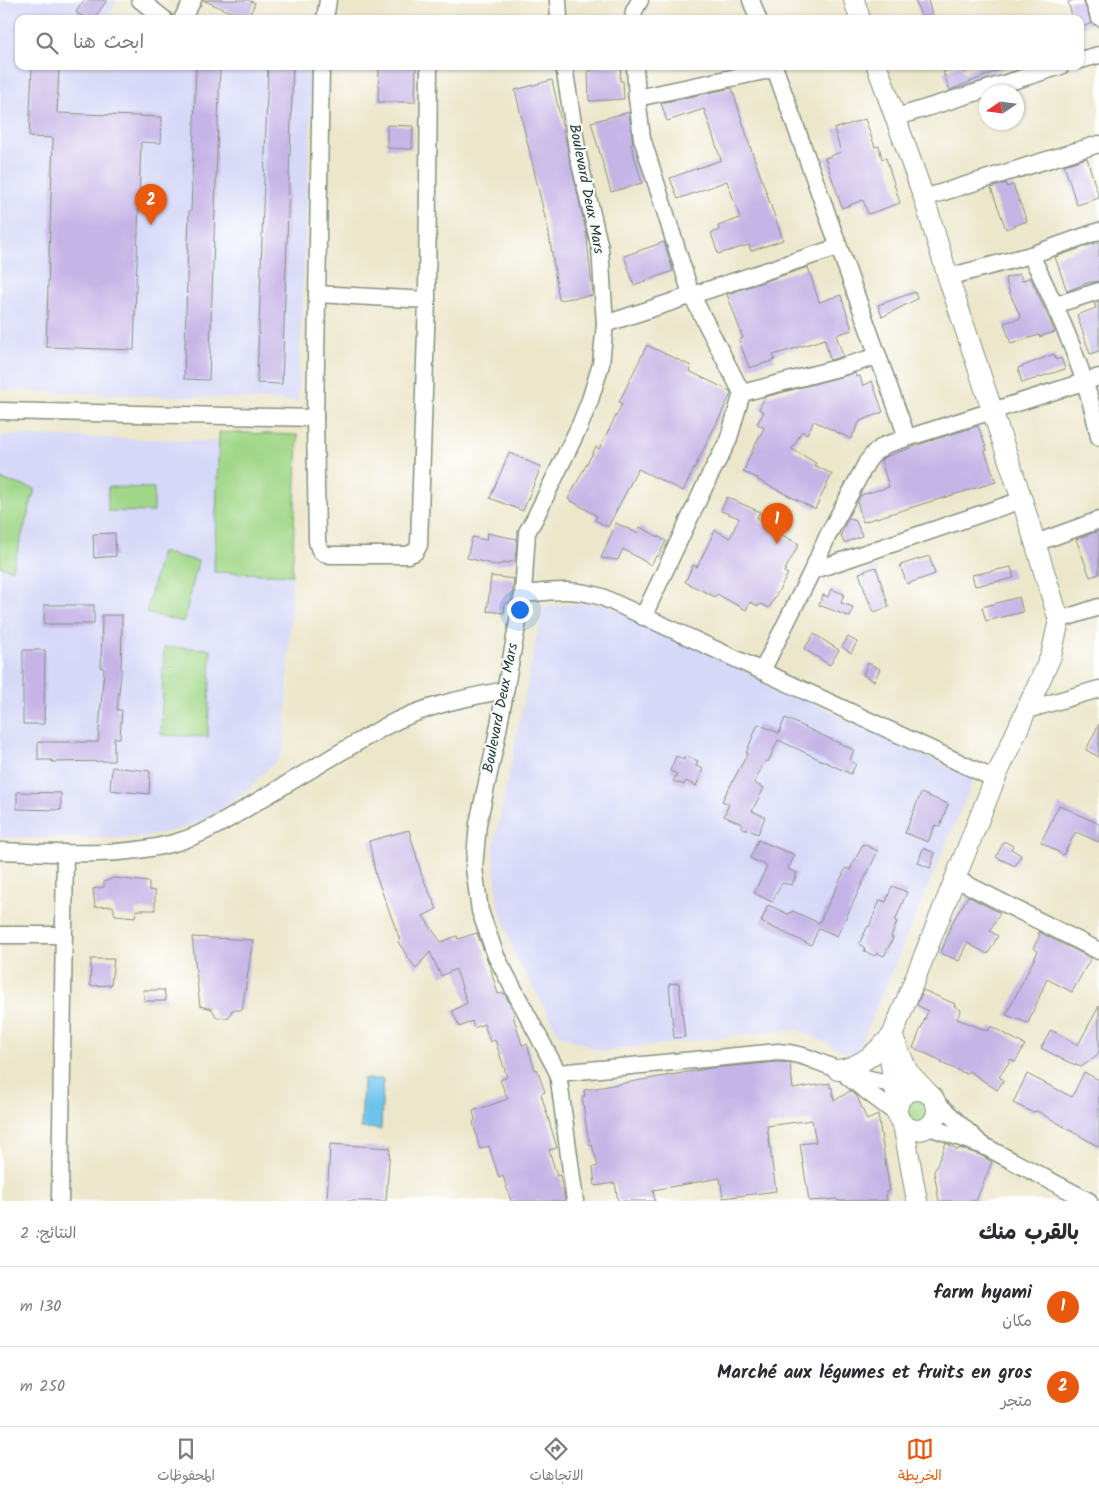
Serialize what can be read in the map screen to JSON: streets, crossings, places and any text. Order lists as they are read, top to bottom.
{
  "streets": {
    "street": ["Boulevard Deux Mars"]
  },
  "north": "left",
  "page": {
    "search": "ابحث هنا",
    "pins": ["2", "1"],
    "heading": ["بالقرب منك", "النتائج: 2"],
    "list": [
      {
        "mark": "1",
        "name": "farm hyami",
        "note": "مكان",
        "value": "130 m"
      },
      {
        "mark": "2",
        "name": "Marché aux légumes et fruits en gros",
        "note": "متجر",
        "value": "250 m"
      }
    ],
    "nav": ["الخريطة", "الاتجاهات", "المحفوظات"]
  }
}
